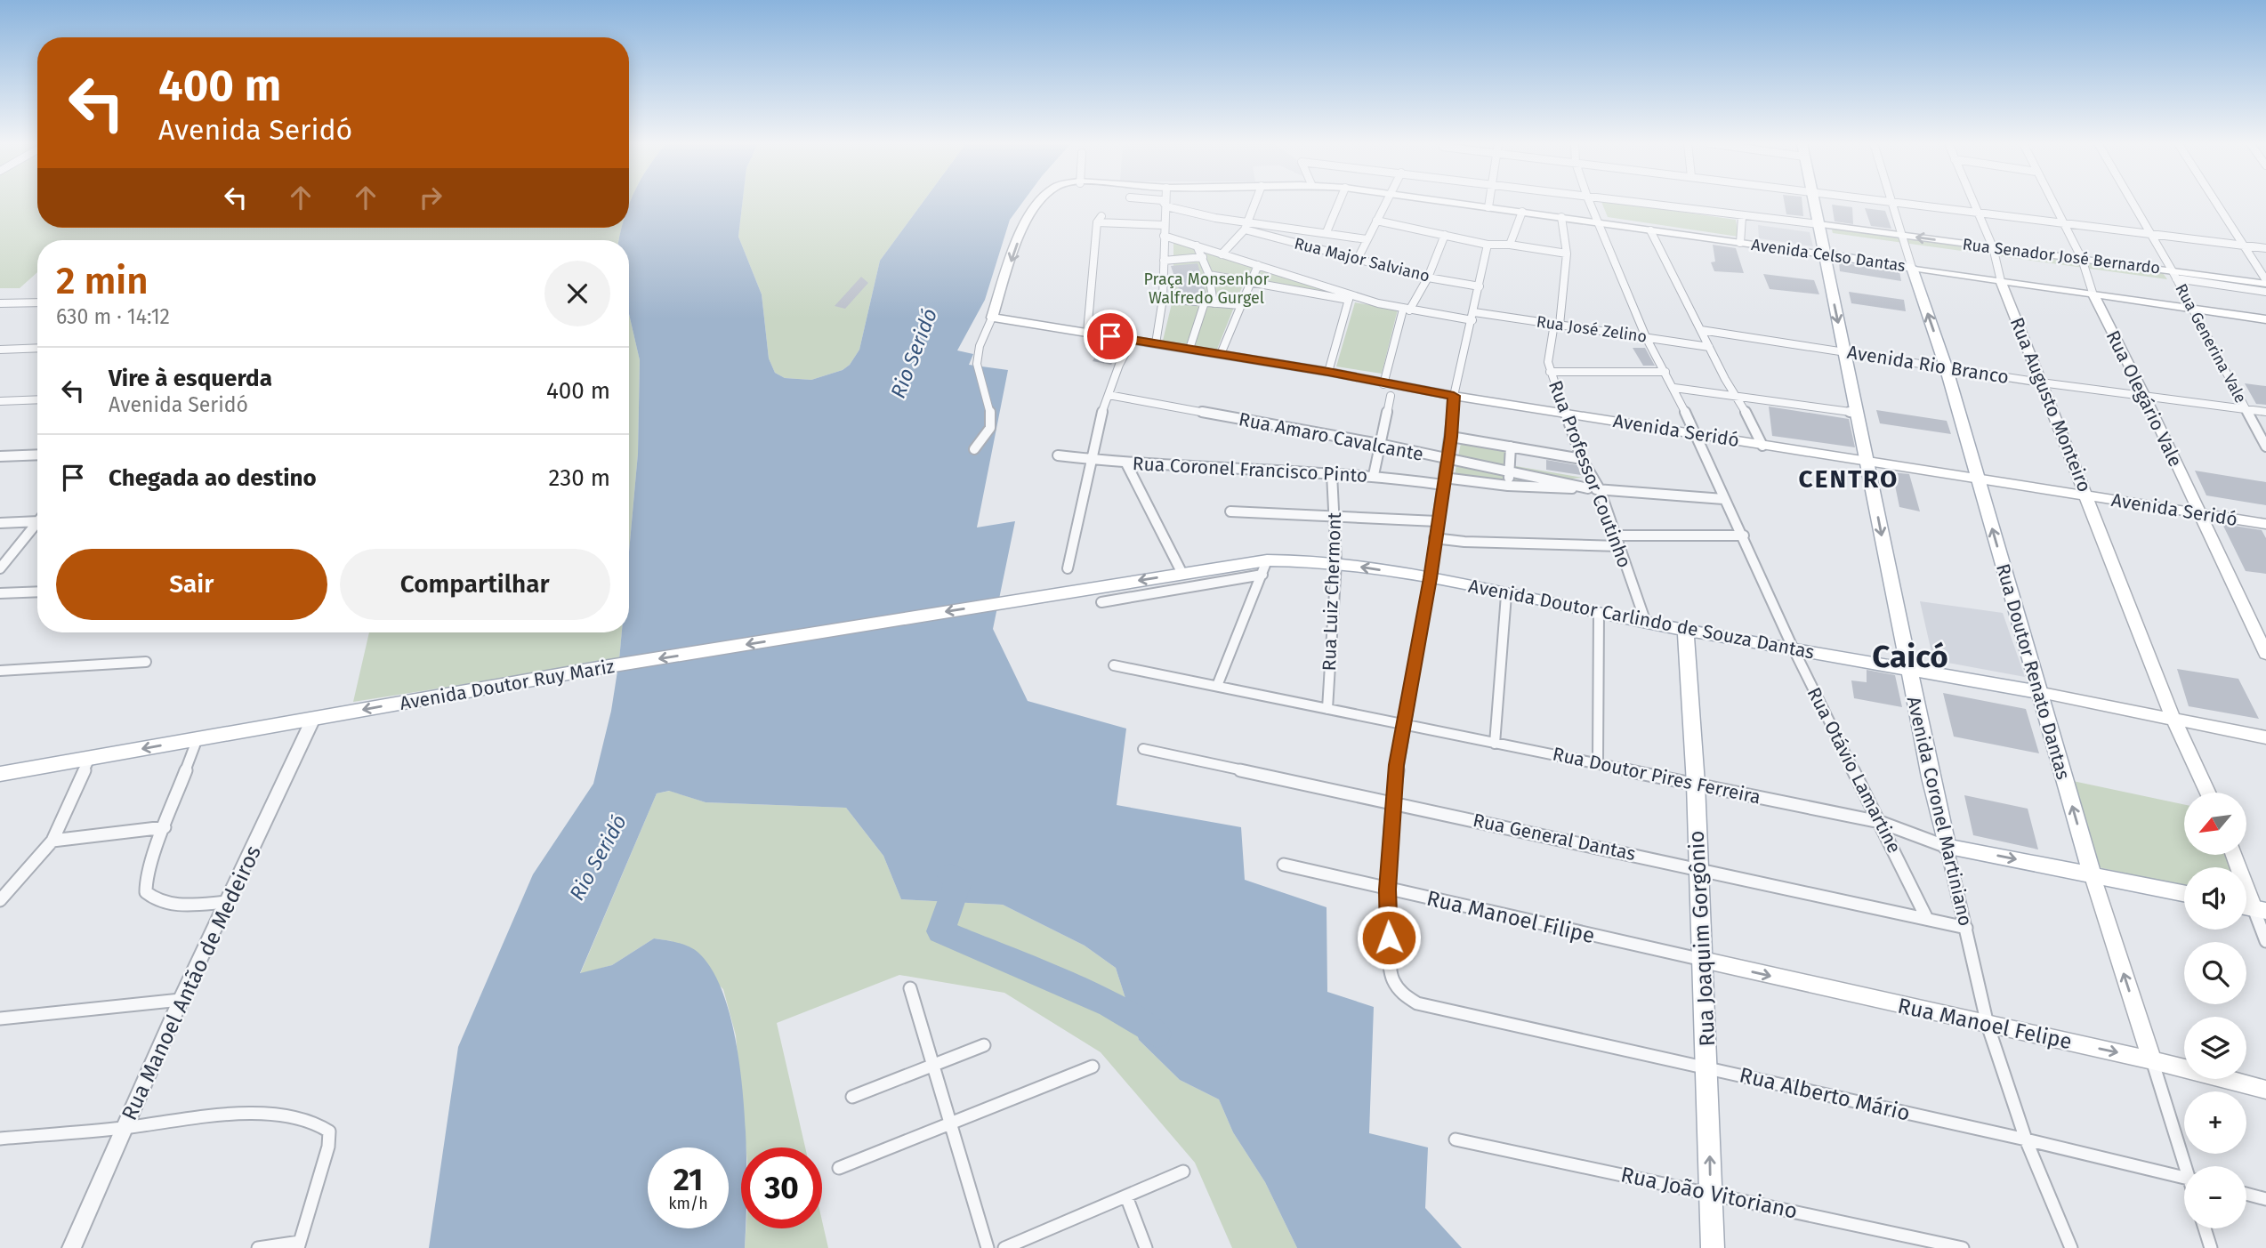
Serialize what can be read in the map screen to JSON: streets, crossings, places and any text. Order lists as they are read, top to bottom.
{
  "streets": {
    "main road": [
      "Avenida Celso Dantas",
      "Rua Senador José Bernardo",
      "Rua Olegário Vale",
      "Rua Augusto Monteiro",
      "Avenida Seridó",
      "Avenida Doutor Carlindo de Souza Dantas",
      "Rua Doutor Renato Dantas",
      "Avenida Doutor Ruy Mariz",
      "Rua Doutor Pires Ferreira",
      "Avenida Coronel Martiniano",
      "Rua Joaquim Gorgônio",
      "Rua Manoel Felipe"
    ],
    "street": [
      "Rua Major Salviano",
      "Rua José Zelino",
      "Rua Generina Vale",
      "Avenida Rio Branco",
      "Rua Amaro Cavalcante",
      "Rua Coronel Francisco Pinto",
      "Rua Professor Coutinho",
      "Rua Luiz Chermont",
      "Rua Otávio Lamartine",
      "Rua General Dantas",
      "Rua Manoel Filipe",
      "Rua Manoel Antão de Medeiros",
      "Rua Alberto Mário",
      "Rua João Vitoriano"
    ]
  },
  "crossings": [
    ["Avenida Celso Dantas", "Rua Generina Vale"],
    ["Avenida Celso Dantas", "Rua Olegário Vale"],
    ["Avenida Celso Dantas", "Rua Augusto Monteiro"],
    ["Avenida Celso Dantas", "Avenida Seridó"],
    ["Avenida Celso Dantas", "Rua Professor Coutinho"],
    ["Avenida Celso Dantas", "Rua Doutor Renato Dantas"],
    ["Avenida Celso Dantas", "Rua Otávio Lamartine"],
    ["Avenida Celso Dantas", "Avenida Coronel Martiniano"],
    ["Rua Senador José Bernardo", "Rua Generina Vale"],
    ["Rua Senador José Bernardo", "Rua Olegário Vale"],
    ["Rua Senador José Bernardo", "Rua Augusto Monteiro"],
    ["Rua Senador José Bernardo", "Rua Doutor Renato Dantas"],
    ["Rua Senador José Bernardo", "Avenida Coronel Martiniano"],
    ["Rua José Zelino", "Rua Professor Coutinho"],
    ["Rua José Zelino", "Rua Otávio Lamartine"],
    ["Rua Generina Vale", "Avenida Rio Branco"],
    ["Avenida Rio Branco", "Rua Olegário Vale"],
    ["Avenida Rio Branco", "Rua Augusto Monteiro"],
    ["Avenida Rio Branco", "Rua Doutor Renato Dantas"],
    ["Avenida Rio Branco", "Avenida Coronel Martiniano"],
    ["Rua Olegário Vale", "Avenida Seridó"],
    ["Rua Augusto Monteiro", "Avenida Seridó"],
    ["Rua Augusto Monteiro", "Avenida Doutor Carlindo de Souza Dantas"],
    ["Avenida Seridó", "Rua Professor Coutinho"],
    ["Avenida Seridó", "Rua Doutor Renato Dantas"],
    ["Avenida Seridó", "Rua Otávio Lamartine"],
    ["Avenida Seridó", "Avenida Coronel Martiniano"],
    ["Rua Amaro Cavalcante", "Rua Coronel Francisco Pinto"],
    ["Rua Coronel Francisco Pinto", "Rua Luiz Chermont"],
    ["Rua Professor Coutinho", "Avenida Doutor Carlindo de Souza Dantas"],
    ["Rua Luiz Chermont", "Avenida Doutor Carlindo de Souza Dantas"],
    ["Rua Luiz Chermont", "Rua Doutor Pires Ferreira"],
    ["Avenida Doutor Carlindo de Souza Dantas", "Rua Doutor Renato Dantas"],
    ["Avenida Doutor Carlindo de Souza Dantas", "Avenida Doutor Ruy Mariz"],
    ["Avenida Doutor Carlindo de Souza Dantas", "Rua Otávio Lamartine"],
    ["Avenida Doutor Carlindo de Souza Dantas", "Avenida Coronel Martiniano"],
    ["Avenida Doutor Carlindo de Souza Dantas", "Rua Joaquim Gorgônio"],
    ["Rua Doutor Renato Dantas", "Rua Doutor Pires Ferreira"],
    ["Rua Doutor Renato Dantas", "Rua Manoel Felipe"],
    ["Avenida Doutor Ruy Mariz", "Rua Manoel Antão de Medeiros"],
    ["Rua Otávio Lamartine", "Rua Doutor Pires Ferreira"],
    ["Rua Otávio Lamartine", "Rua General Dantas"],
    ["Rua Doutor Pires Ferreira", "Avenida Coronel Martiniano"],
    ["Rua Doutor Pires Ferreira", "Rua Joaquim Gorgônio"],
    ["Avenida Coronel Martiniano", "Rua General Dantas"],
    ["Avenida Coronel Martiniano", "Rua Manoel Felipe"],
    ["Avenida Coronel Martiniano", "Rua Alberto Mário"],
    ["Rua General Dantas", "Rua Joaquim Gorgônio"],
    ["Rua Manoel Filipe", "Rua Joaquim Gorgônio"],
    ["Rua Manoel Filipe", "Rua Manoel Felipe"],
    ["Rua Manoel Filipe", "Rua Alberto Mário"],
    ["Rua Joaquim Gorgônio", "Rua Manoel Felipe"],
    ["Rua Joaquim Gorgônio", "Rua Alberto Mário"],
    ["Rua Joaquim Gorgônio", "Rua João Vitoriano"]
  ],
  "one_way": ["Rua Doutor Renato Dantas", "Avenida Doutor Ruy Mariz", "Rua Manoel Felipe"],
  "districts": ["CENTRO", "Caicó"],
  "water": ["Rio Seridó"],
  "parks": ["Praça Monsenhor Walfredo Gurgel"],
  "north": "bottom left",
  "page": {
    "turn": ["400 m", "Avenida Seridó"],
    "heading": ["2 min", "630 m · 14:12"],
    "list": [
      {
        "name": "Vire à esquerda",
        "note": "Avenida Seridó",
        "value": "400 m"
      },
      {
        "name": "Chegada ao destino",
        "value": "230 m"
      }
    ],
    "buttons": ["Sair", "Compartilhar"],
    "map_buttons": ["+", "−"],
    "speed": "21 km/h",
    "limit": "30"
  }
}
